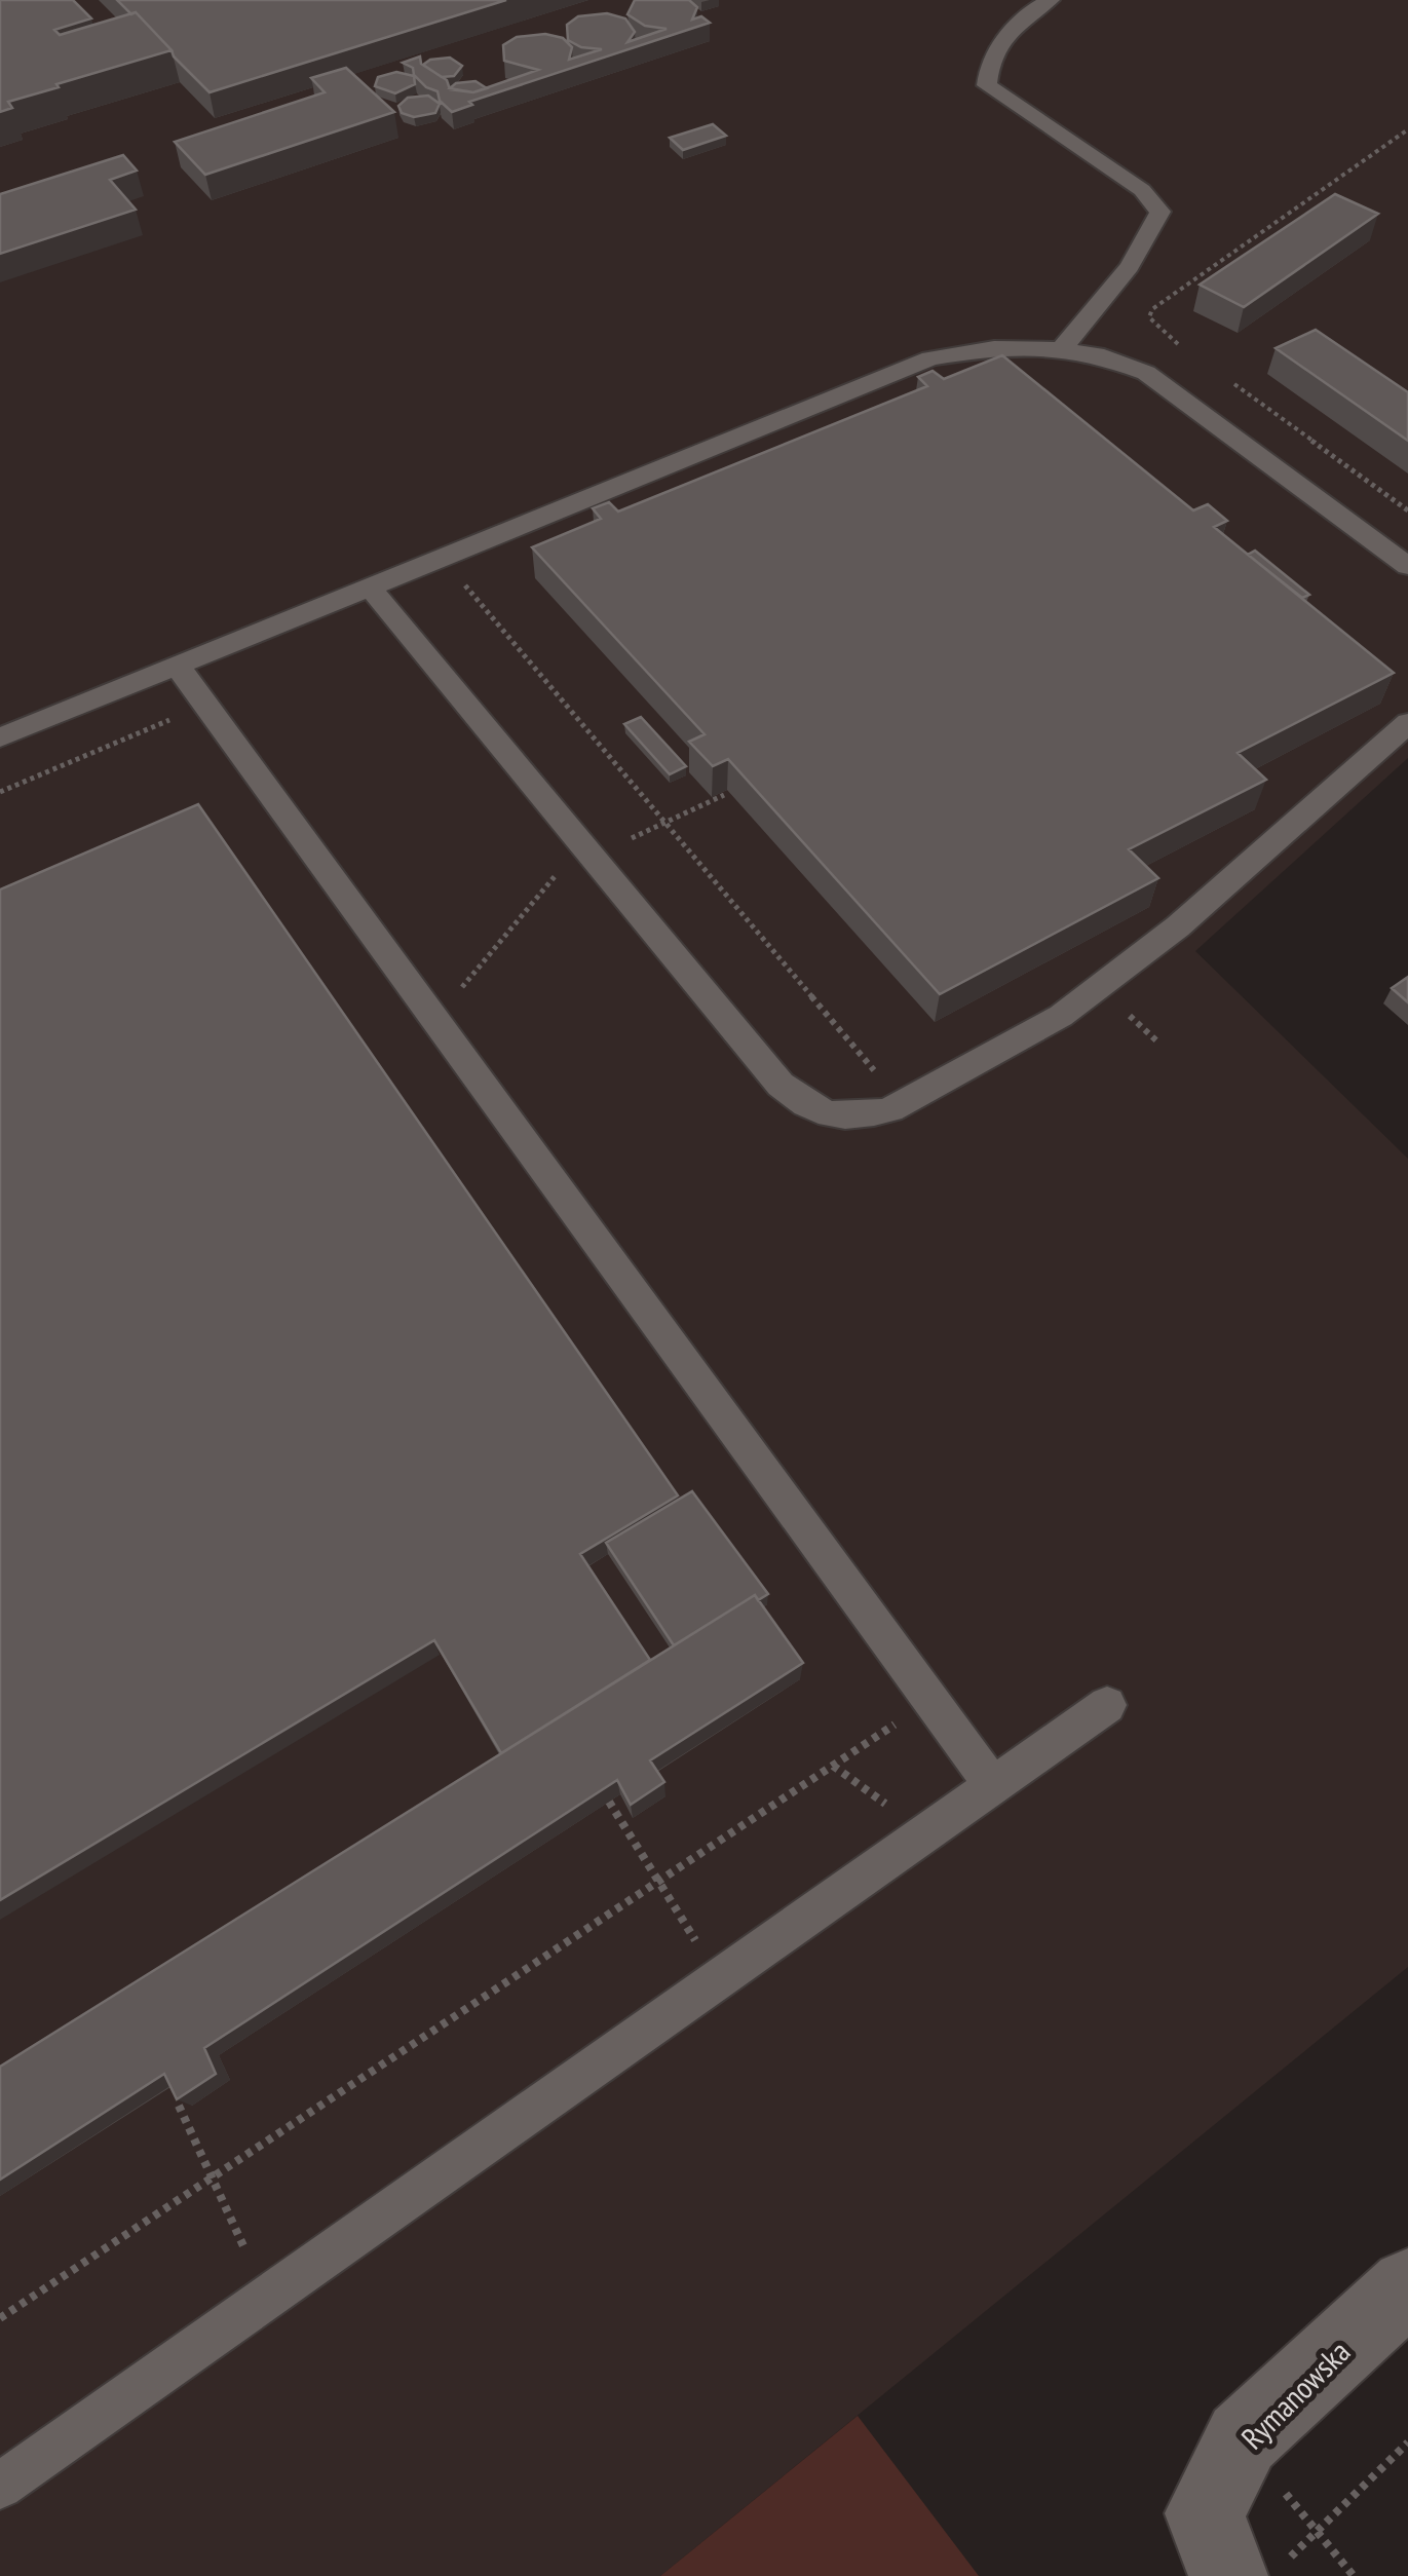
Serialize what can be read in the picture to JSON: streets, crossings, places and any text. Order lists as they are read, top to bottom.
{
  "streets": {
    "street": ["Rymanowska"]
  }
}
